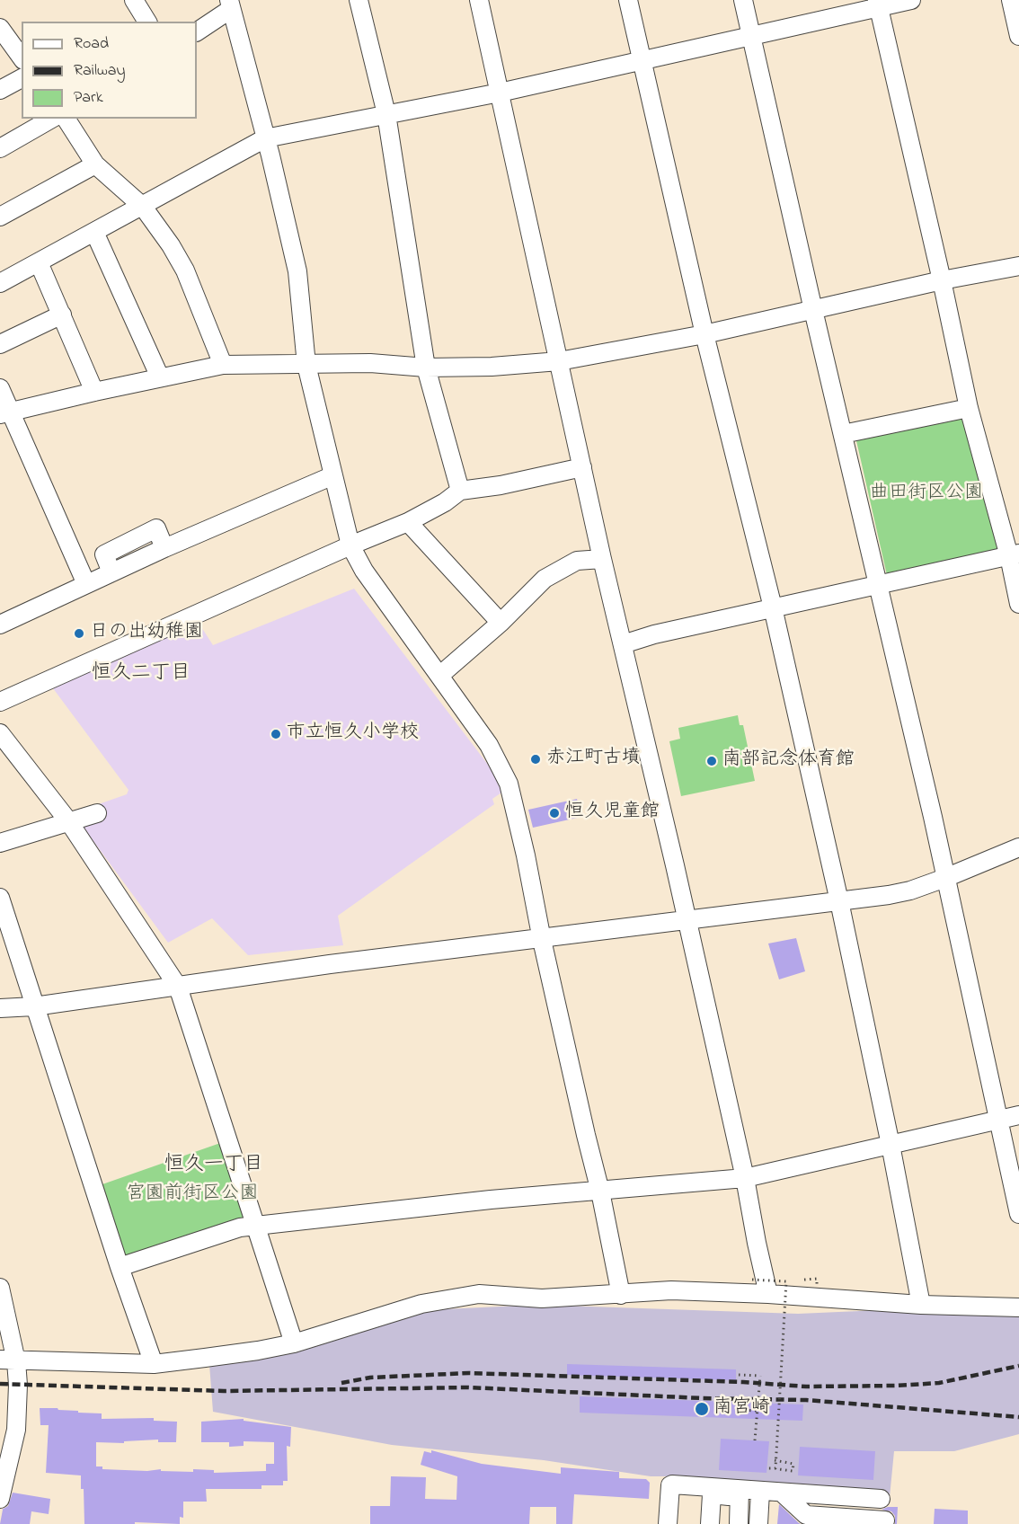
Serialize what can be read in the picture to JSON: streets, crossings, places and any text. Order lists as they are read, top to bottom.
{
  "districts": ["恒久二丁目", "恒久一丁目"],
  "parks": ["曲田街区公園", "宮園前街区公園"],
  "places": [
    "日の出幼稚園",
    "市立恒久小学校",
    "赤江町古墳",
    "南部記念体育館",
    "恒久児童館",
    "南宮崎"
  ],
  "legend": ["Road", "Railway", "Park"]
}
